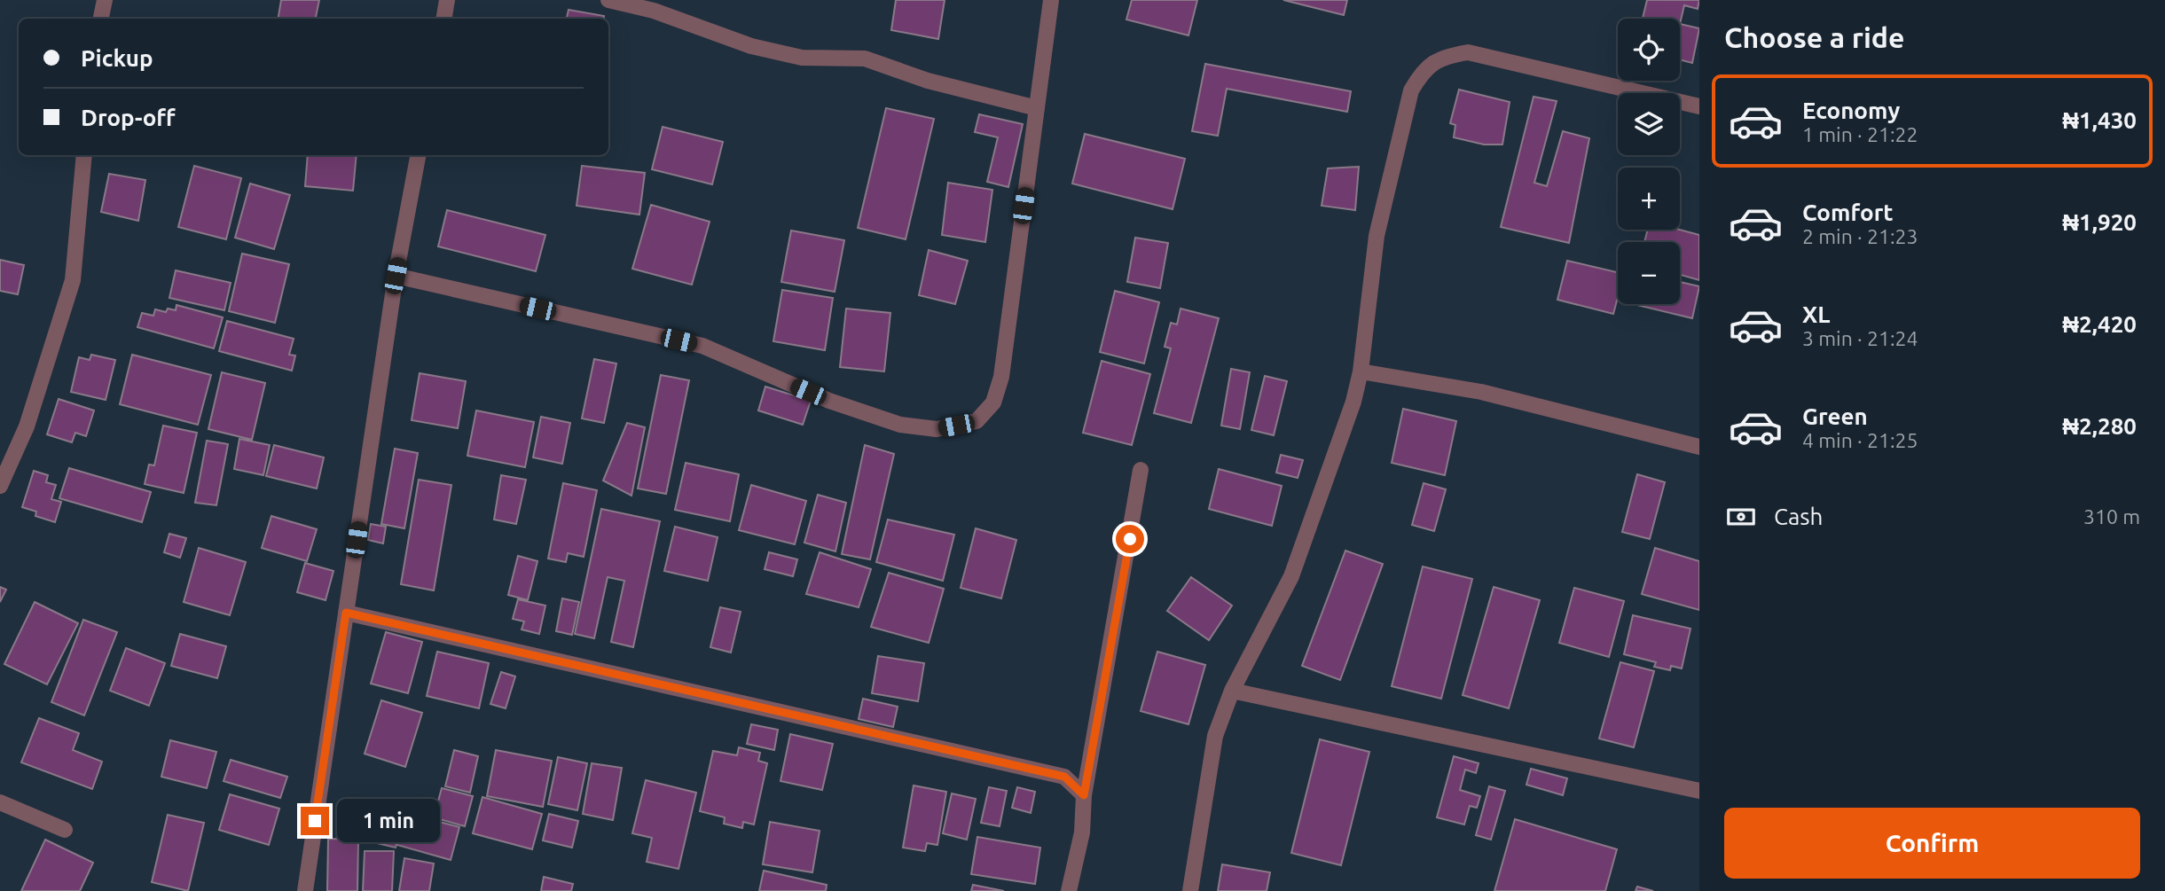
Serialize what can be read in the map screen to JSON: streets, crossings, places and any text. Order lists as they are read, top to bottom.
{
  "page": {
    "heading": "Choose a ride",
    "map_buttons": ["+", "−"],
    "banner": ["Pickup", "Drop-off"],
    "list": [
      {
        "name": "Economy",
        "note": "1 min · 21:22",
        "value": "₦1,430"
      },
      {
        "name": "Comfort",
        "note": "2 min · 21:23",
        "value": "₦1,920"
      },
      {
        "name": "XL",
        "note": "3 min · 21:24",
        "value": "₦2,420"
      },
      {
        "name": "Green",
        "note": "4 min · 21:25",
        "value": "₦2,280"
      }
    ],
    "pay": ["Cash", "310 m"],
    "buttons": "Confirm",
    "bubble": "1 min"
  }
}
